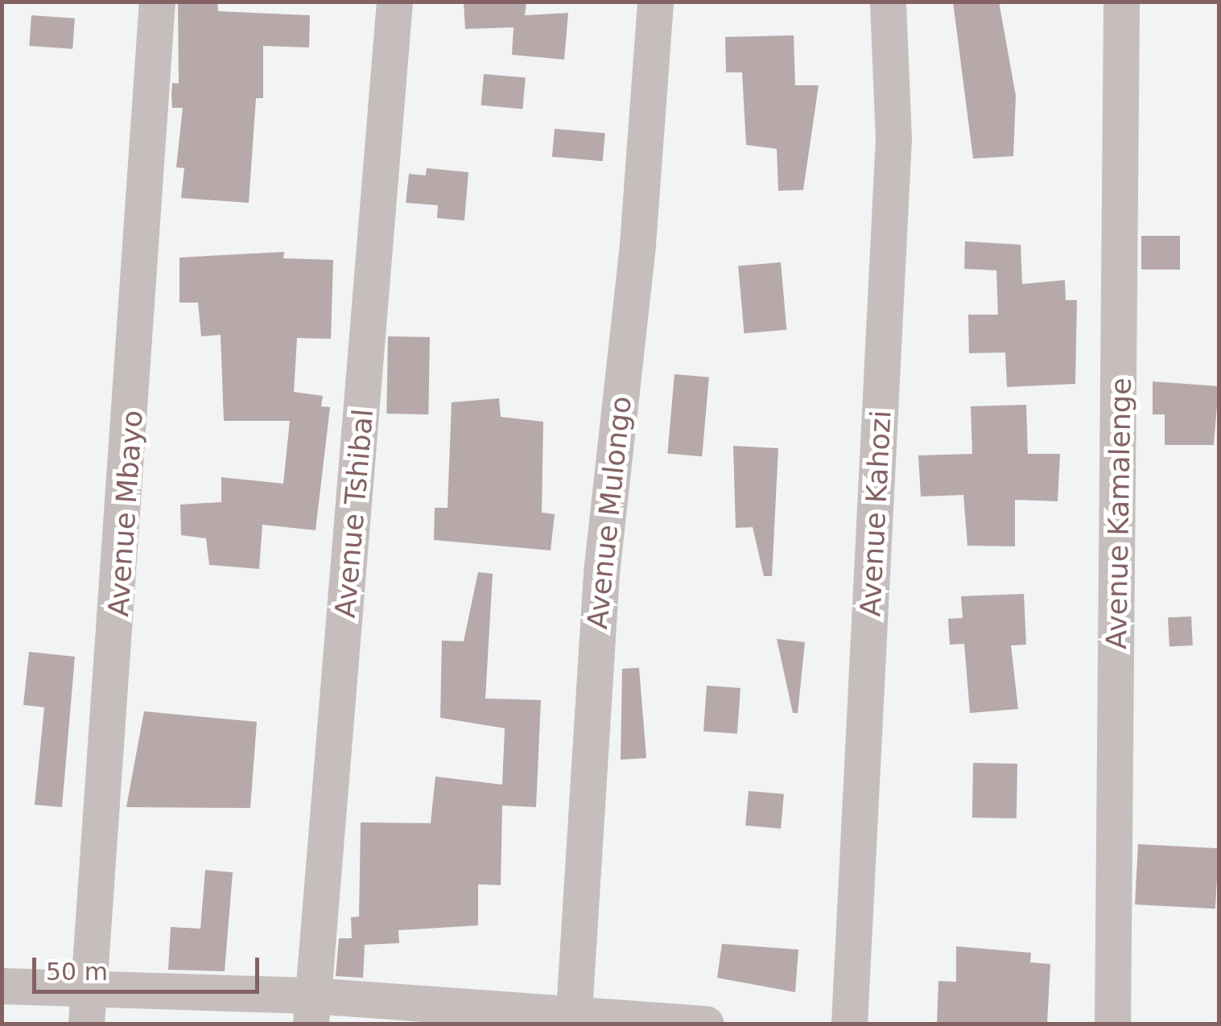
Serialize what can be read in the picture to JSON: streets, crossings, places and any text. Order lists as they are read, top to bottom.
{
  "streets": {
    "street": [
      "Avenue Mulongo",
      "Avenue Mbayo",
      "Avenue Tshibal",
      "Avenue Kahozi",
      "Avenue Kamalenge"
    ]
  },
  "scale_bar": "50 m"
}
